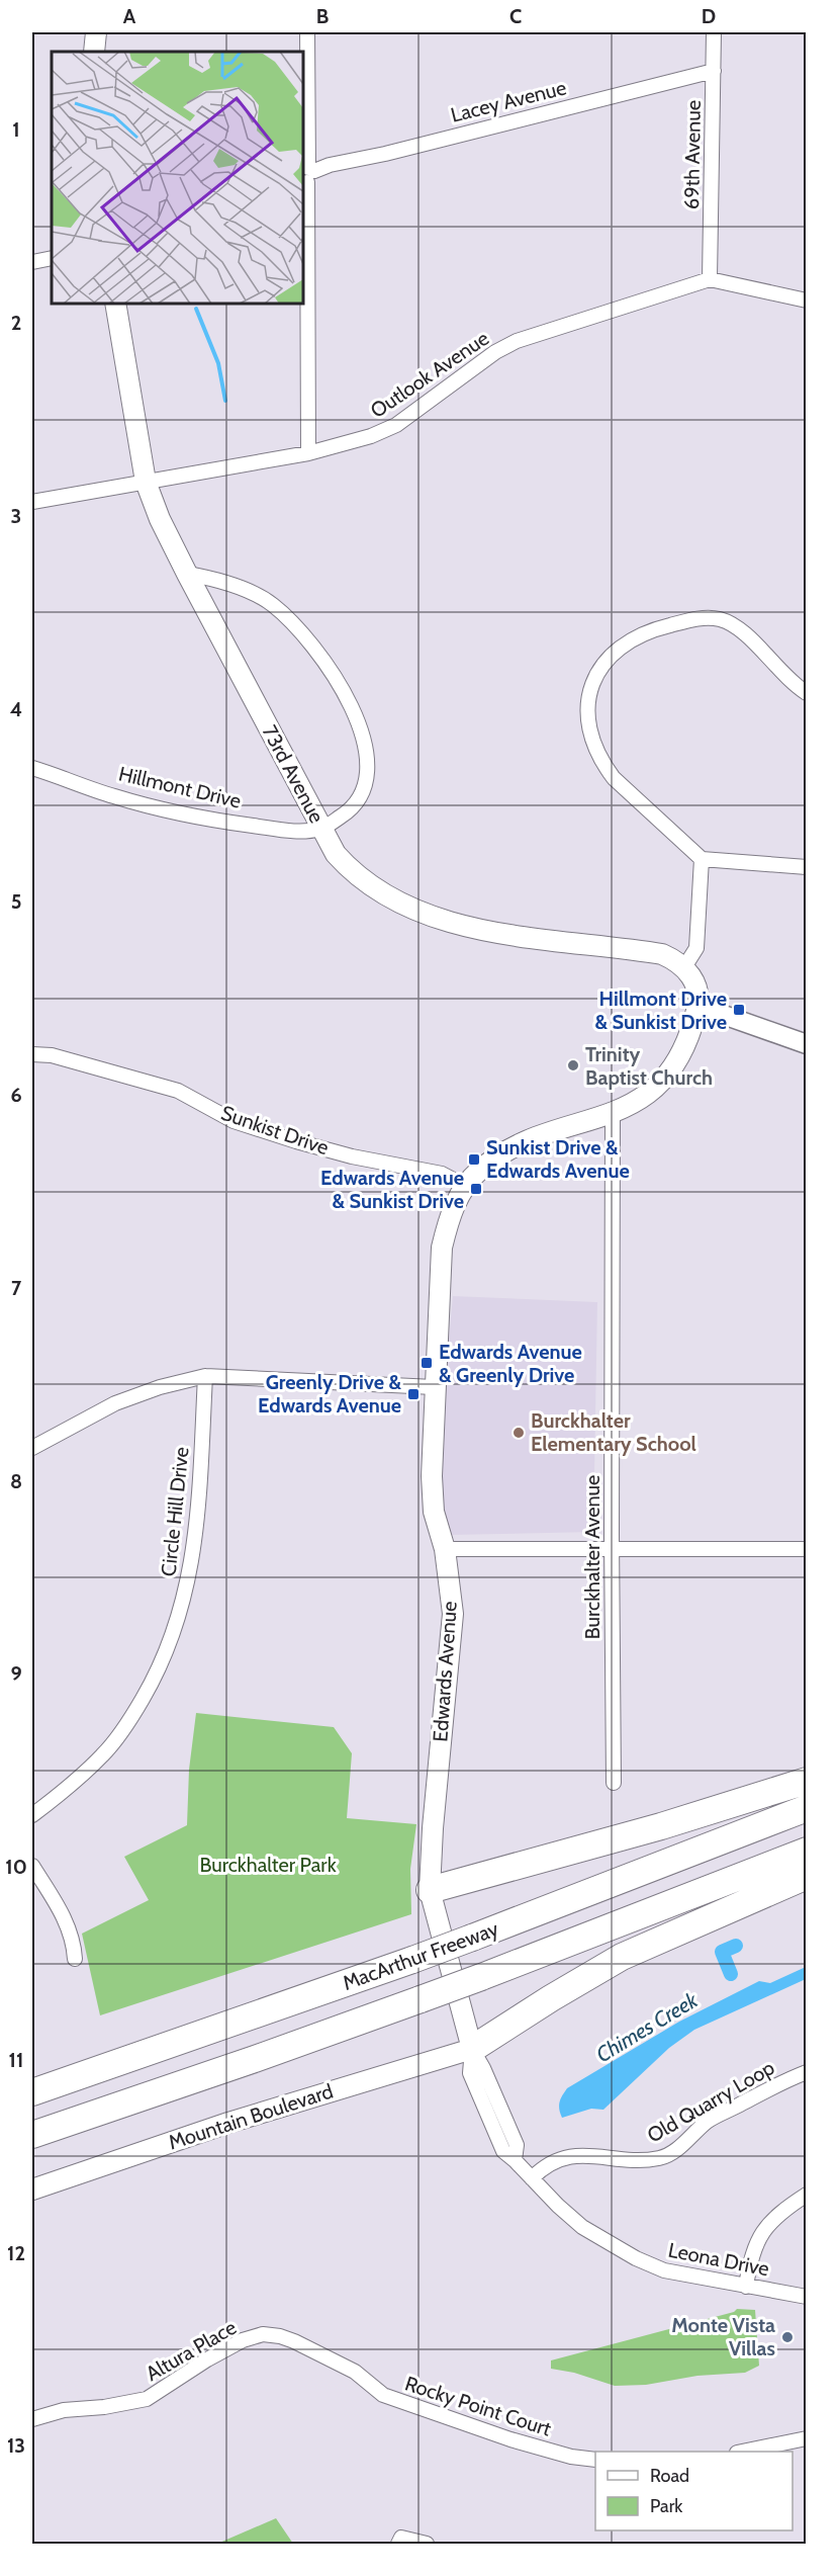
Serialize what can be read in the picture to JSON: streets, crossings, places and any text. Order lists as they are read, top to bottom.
{
  "streets": {
    "highway": ["MacArthur Freeway"],
    "main road": ["73rd Avenue", "Edwards Avenue", "Mountain Boulevard"],
    "street": [
      "Lacey Avenue",
      "69th Avenue",
      "Outlook Avenue",
      "Hillmont Drive",
      "Sunkist Drive",
      "Circle Hill Drive",
      "Burckhalter Avenue",
      "Old Quarry Loop",
      "Leona Drive",
      "Altura Place",
      "Rocky Point Court"
    ]
  },
  "crossings": [
    ["Lacey Avenue", "69th Avenue"],
    ["69th Avenue", "Outlook Avenue"],
    ["Outlook Avenue", "73rd Avenue"],
    ["73rd Avenue", "Hillmont Drive"],
    ["Sunkist Drive", "Edwards Avenue"],
    ["Edwards Avenue", "Mountain Boulevard"],
    ["Edwards Avenue", "Leona Drive"],
    ["Old Quarry Loop", "Leona Drive"],
    ["Mountain Boulevard", "Leona Drive"],
    ["Altura Place", "Rocky Point Court"]
  ],
  "water": ["Chimes Creek"],
  "parks": ["Burckhalter Park"],
  "places": {
    "transit": [
      "Hillmont Drive & Sunkist Drive",
      "Sunkist Drive & Edwards Avenue",
      "Edwards Avenue & Sunkist Drive",
      "Edwards Avenue & Greenly Drive",
      "Greenly Drive & Edwards Avenue"
    ],
    "other": ["Trinity Baptist Church", "Burckhalter Elementary School", "Monte Vista Villas"]
  },
  "legend": ["Road", "Park"],
  "grid": {
    "columns": [
      "A",
      "B",
      "C",
      "D"
    ],
    "rows": [
      "1",
      "2",
      "3",
      "4",
      "5",
      "6",
      "7",
      "8",
      "9",
      "10",
      "11",
      "12",
      "13"
    ]
  }
}
